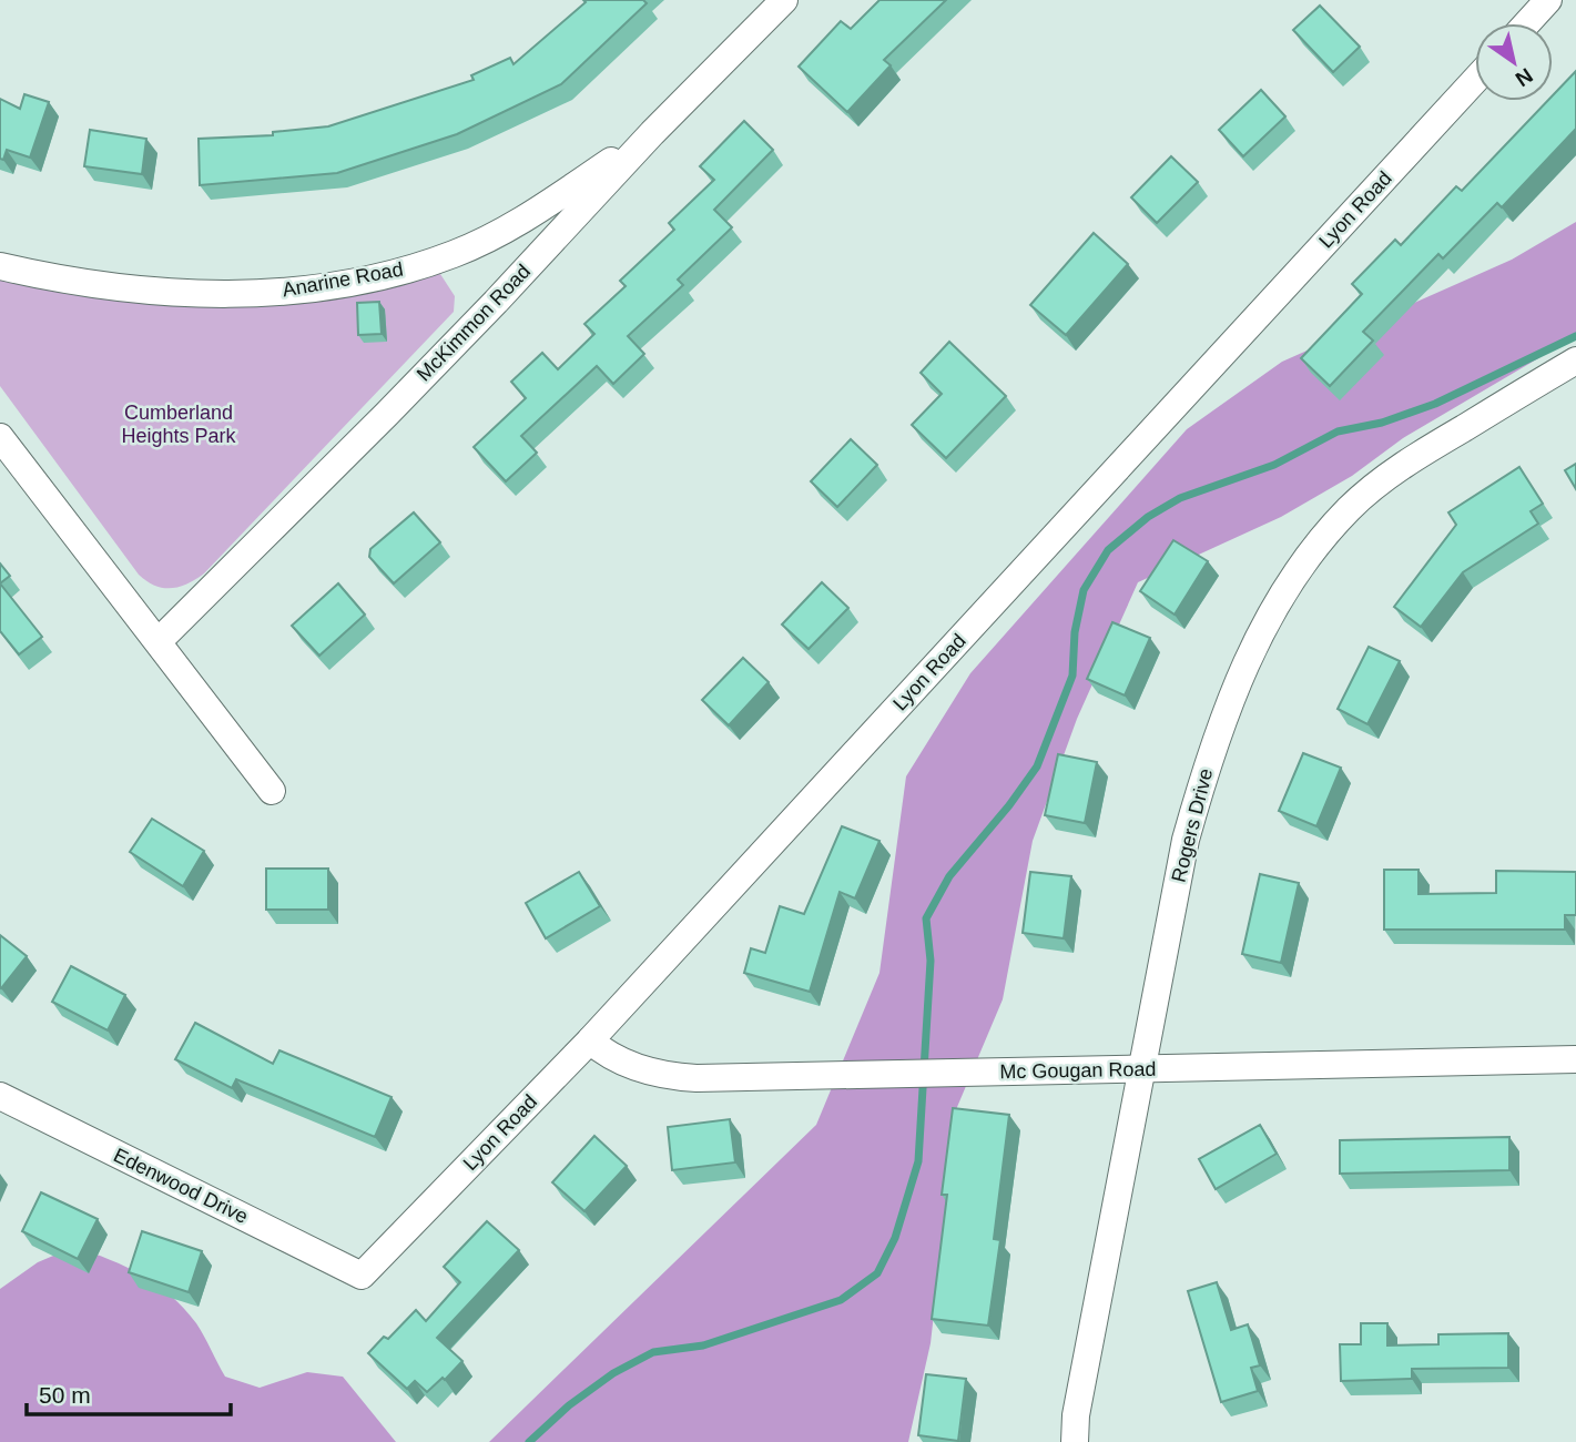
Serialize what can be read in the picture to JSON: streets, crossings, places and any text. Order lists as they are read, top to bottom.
{
  "streets": {
    "street": [
      "Lyon Road",
      "Anarine Road",
      "McKimmon Road",
      "Rogers Drive",
      "Mc Gougan Road",
      "Edenwood Drive"
    ]
  },
  "crossings": [
    ["Lyon Road", "Mc Gougan Road"],
    ["Lyon Road", "Edenwood Drive"],
    ["Anarine Road", "McKimmon Road"],
    ["Rogers Drive", "Mc Gougan Road"]
  ],
  "parks": ["Cumberland Heights Park"],
  "scale_bar": "50 m",
  "north": "bottom right"
}
